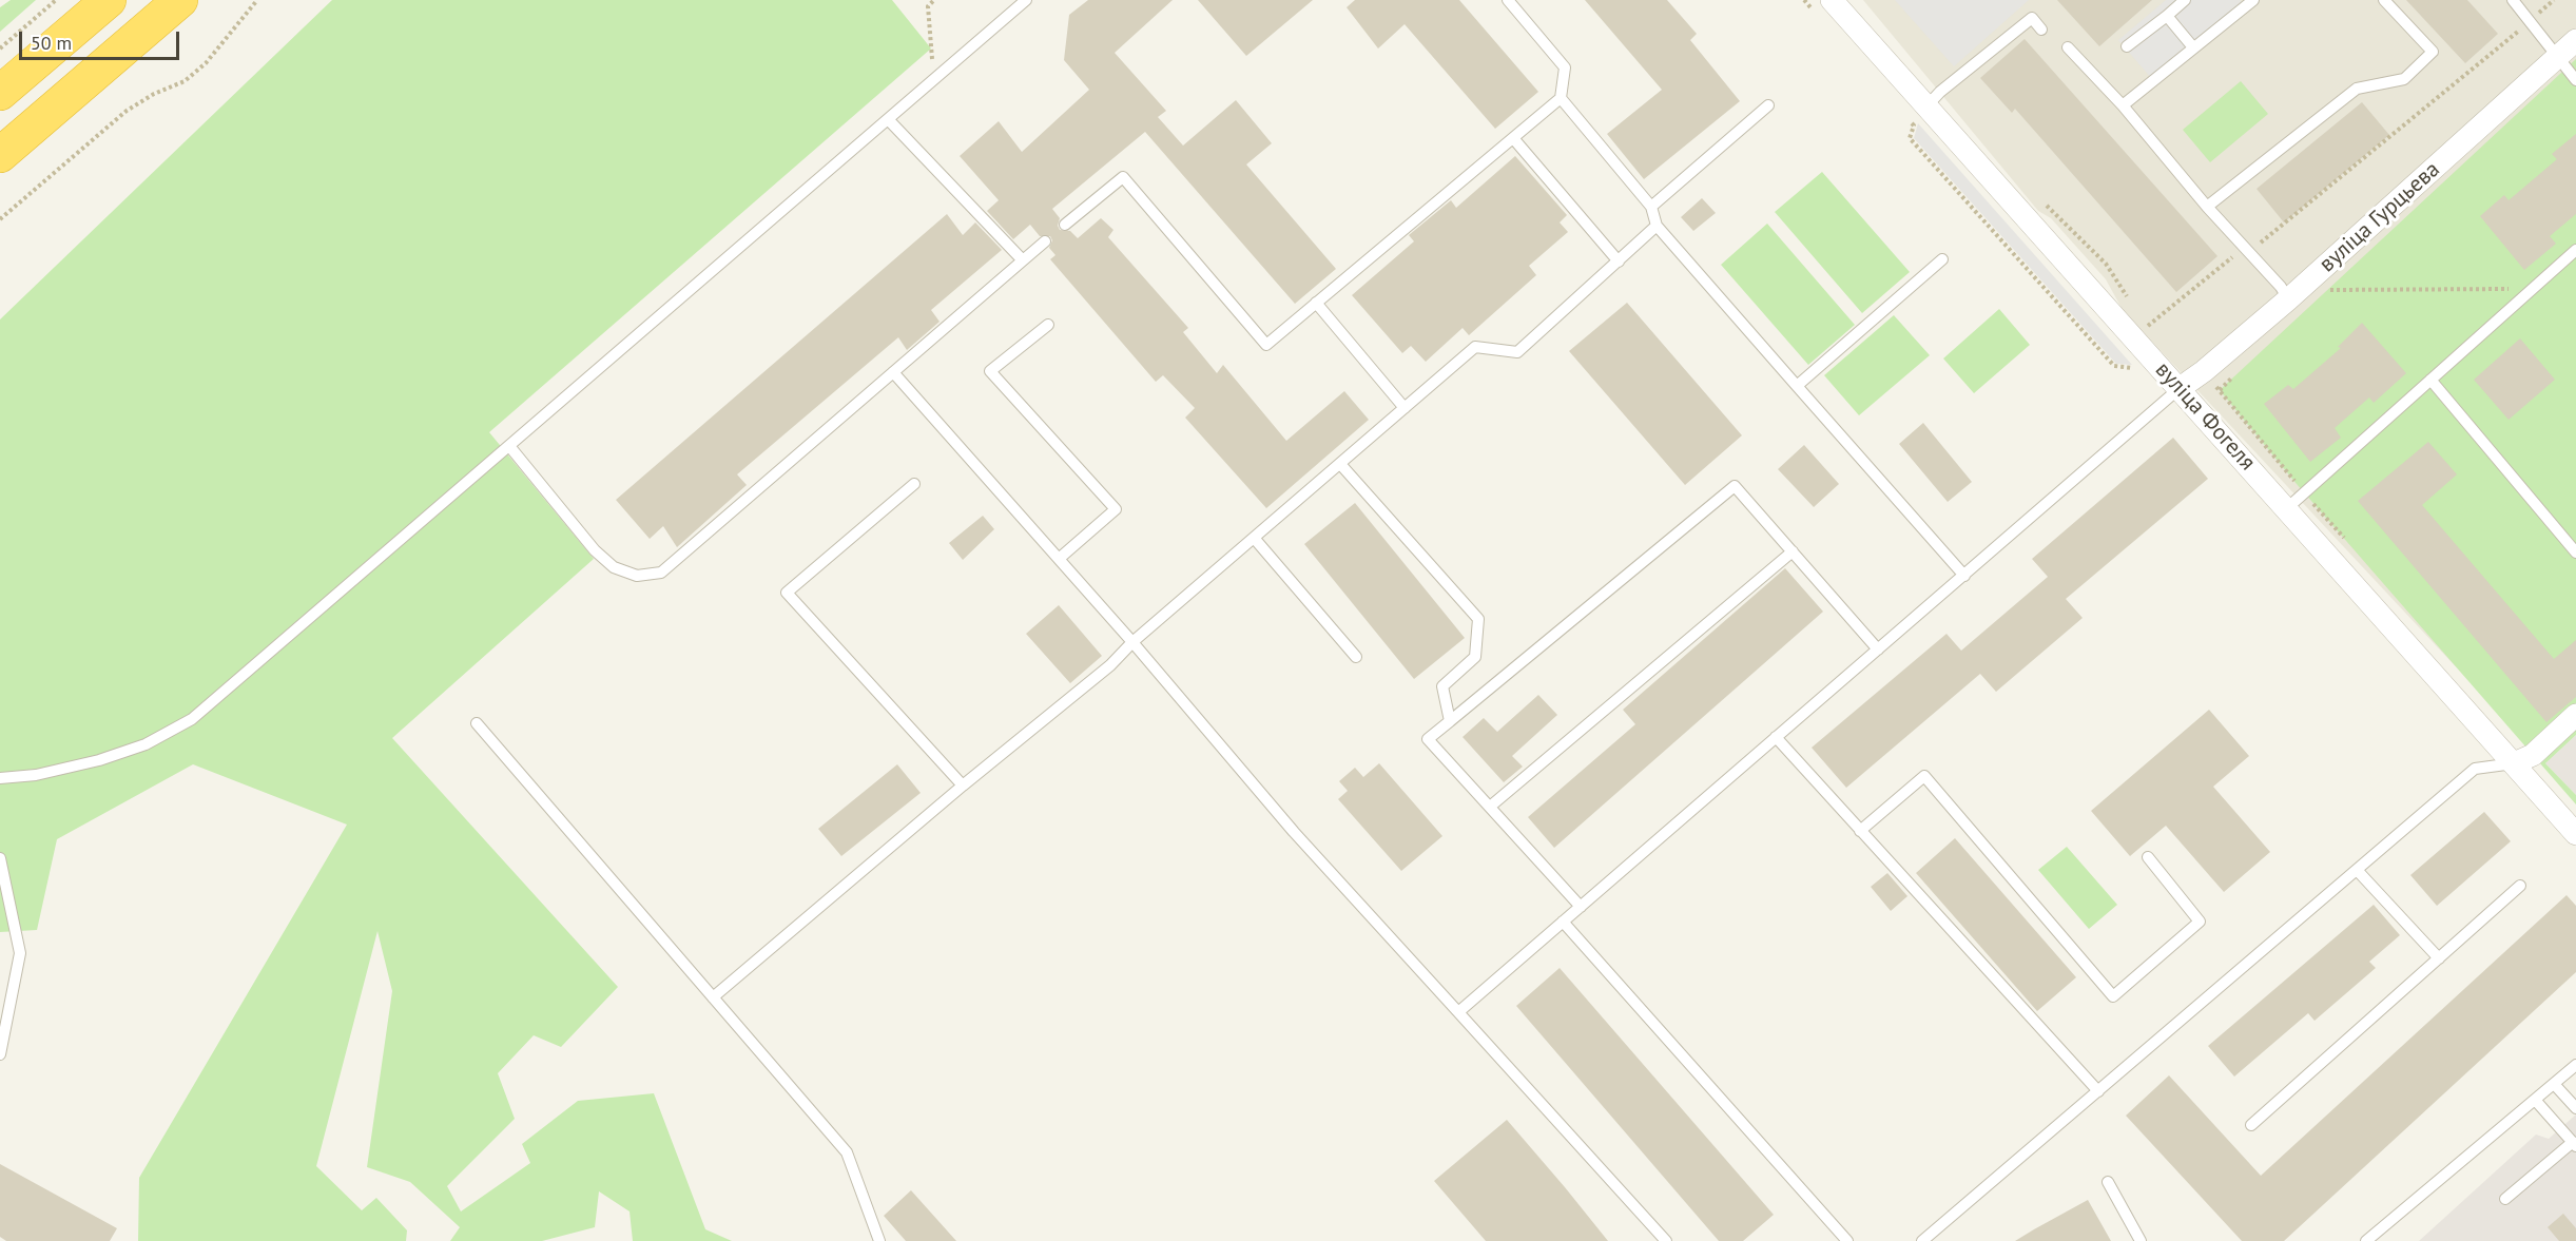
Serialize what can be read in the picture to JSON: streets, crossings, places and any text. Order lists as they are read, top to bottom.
{
  "streets": {
    "street": ["вуліца Гурцьева", "вуліца Фогеля"]
  },
  "crossings": [
    ["вуліца Гурцьева", "вуліца Фогеля"]
  ],
  "scale_bar": "50 m"
}
